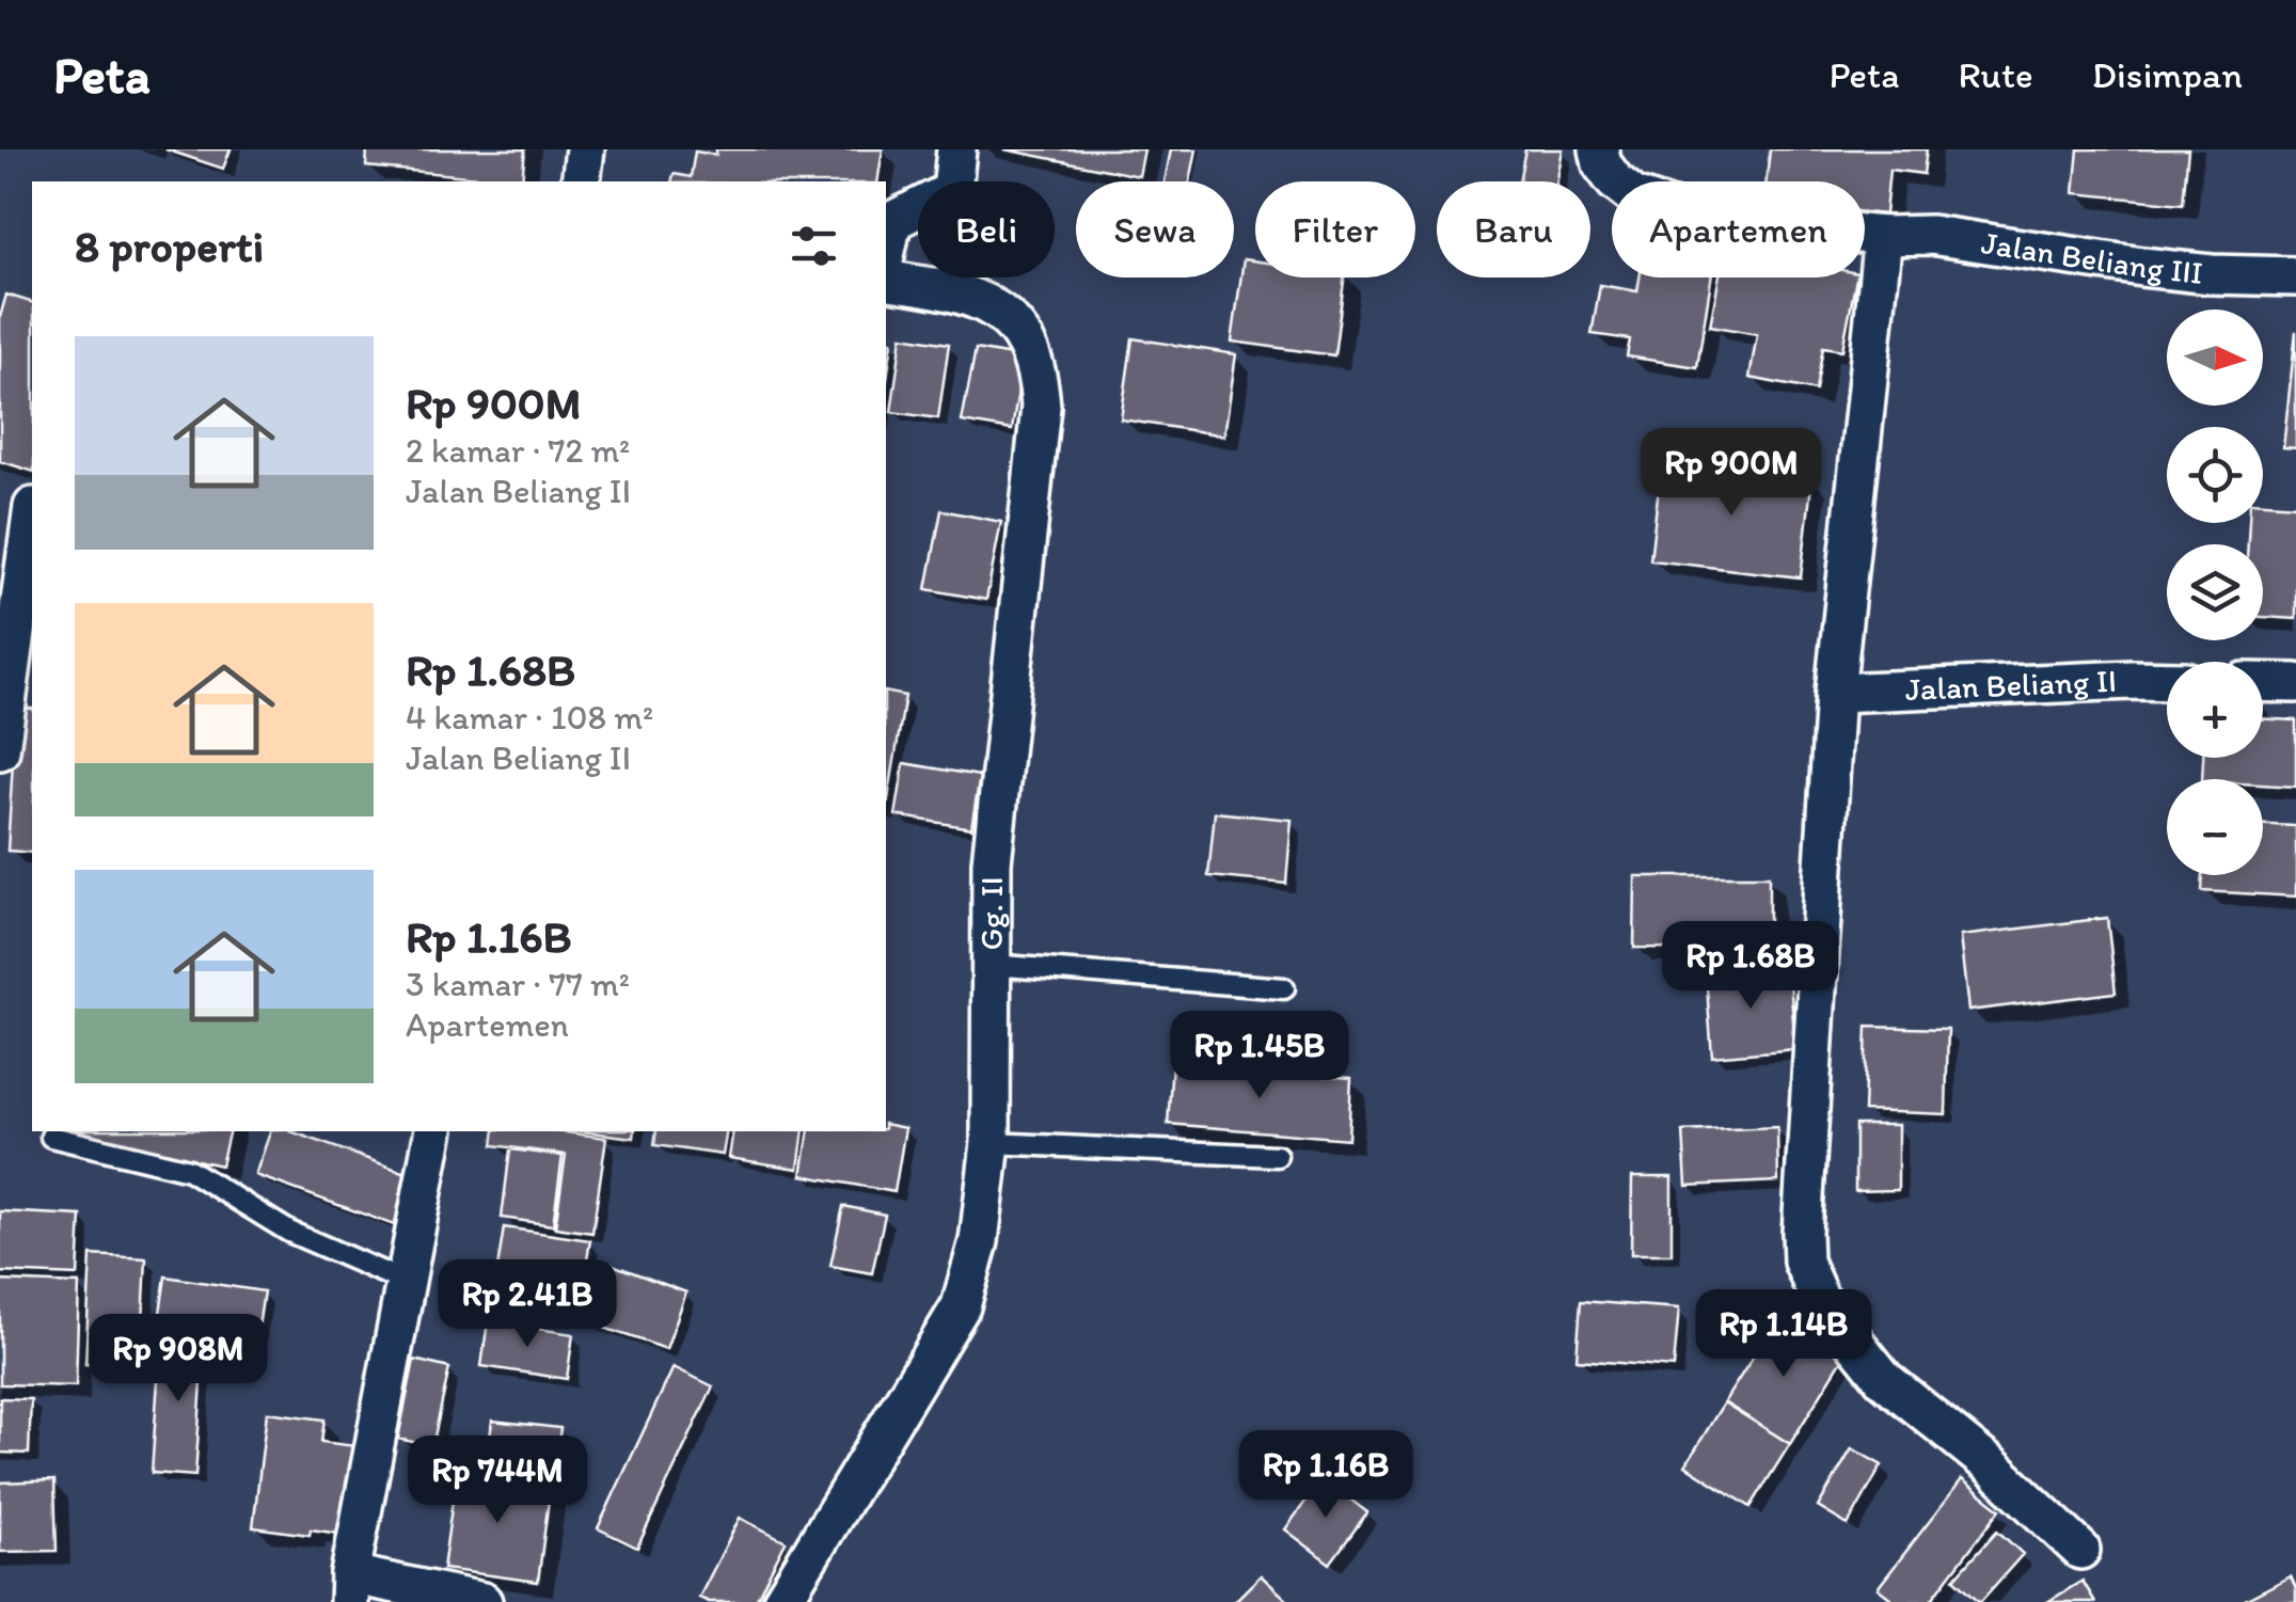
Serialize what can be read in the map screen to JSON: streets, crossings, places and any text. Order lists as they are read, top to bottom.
{
  "streets": {
    "street": ["Jalan Beliang III", "Jalan Beliang II", "Gg. II"]
  },
  "north": "right",
  "page": {
    "header": "Peta",
    "nav": ["Peta", "Rute", "Disimpan"],
    "chip": [
      "Beli",
      "Sewa",
      "Filter",
      "Baru",
      "Apartemen"
    ],
    "heading": "8 properti",
    "map_buttons": ["+", "−"],
    "list": [
      {
        "name": "Rp 900M",
        "note": "2 kamar · 72 m² · Jalan Beliang II"
      },
      {
        "name": "Rp 1.68B",
        "note": "4 kamar · 108 m² · Jalan Beliang II"
      },
      {
        "name": "Rp 1.16B",
        "note": "3 kamar · 77 m² · Apartemen"
      }
    ],
    "price": [
      "Rp 900M",
      "Rp 1.68B",
      "Rp 1.45B",
      "Rp 2.41B",
      "Rp 1.14B",
      "Rp 908M",
      "Rp 1.16B",
      "Rp 744M"
    ]
  }
}
